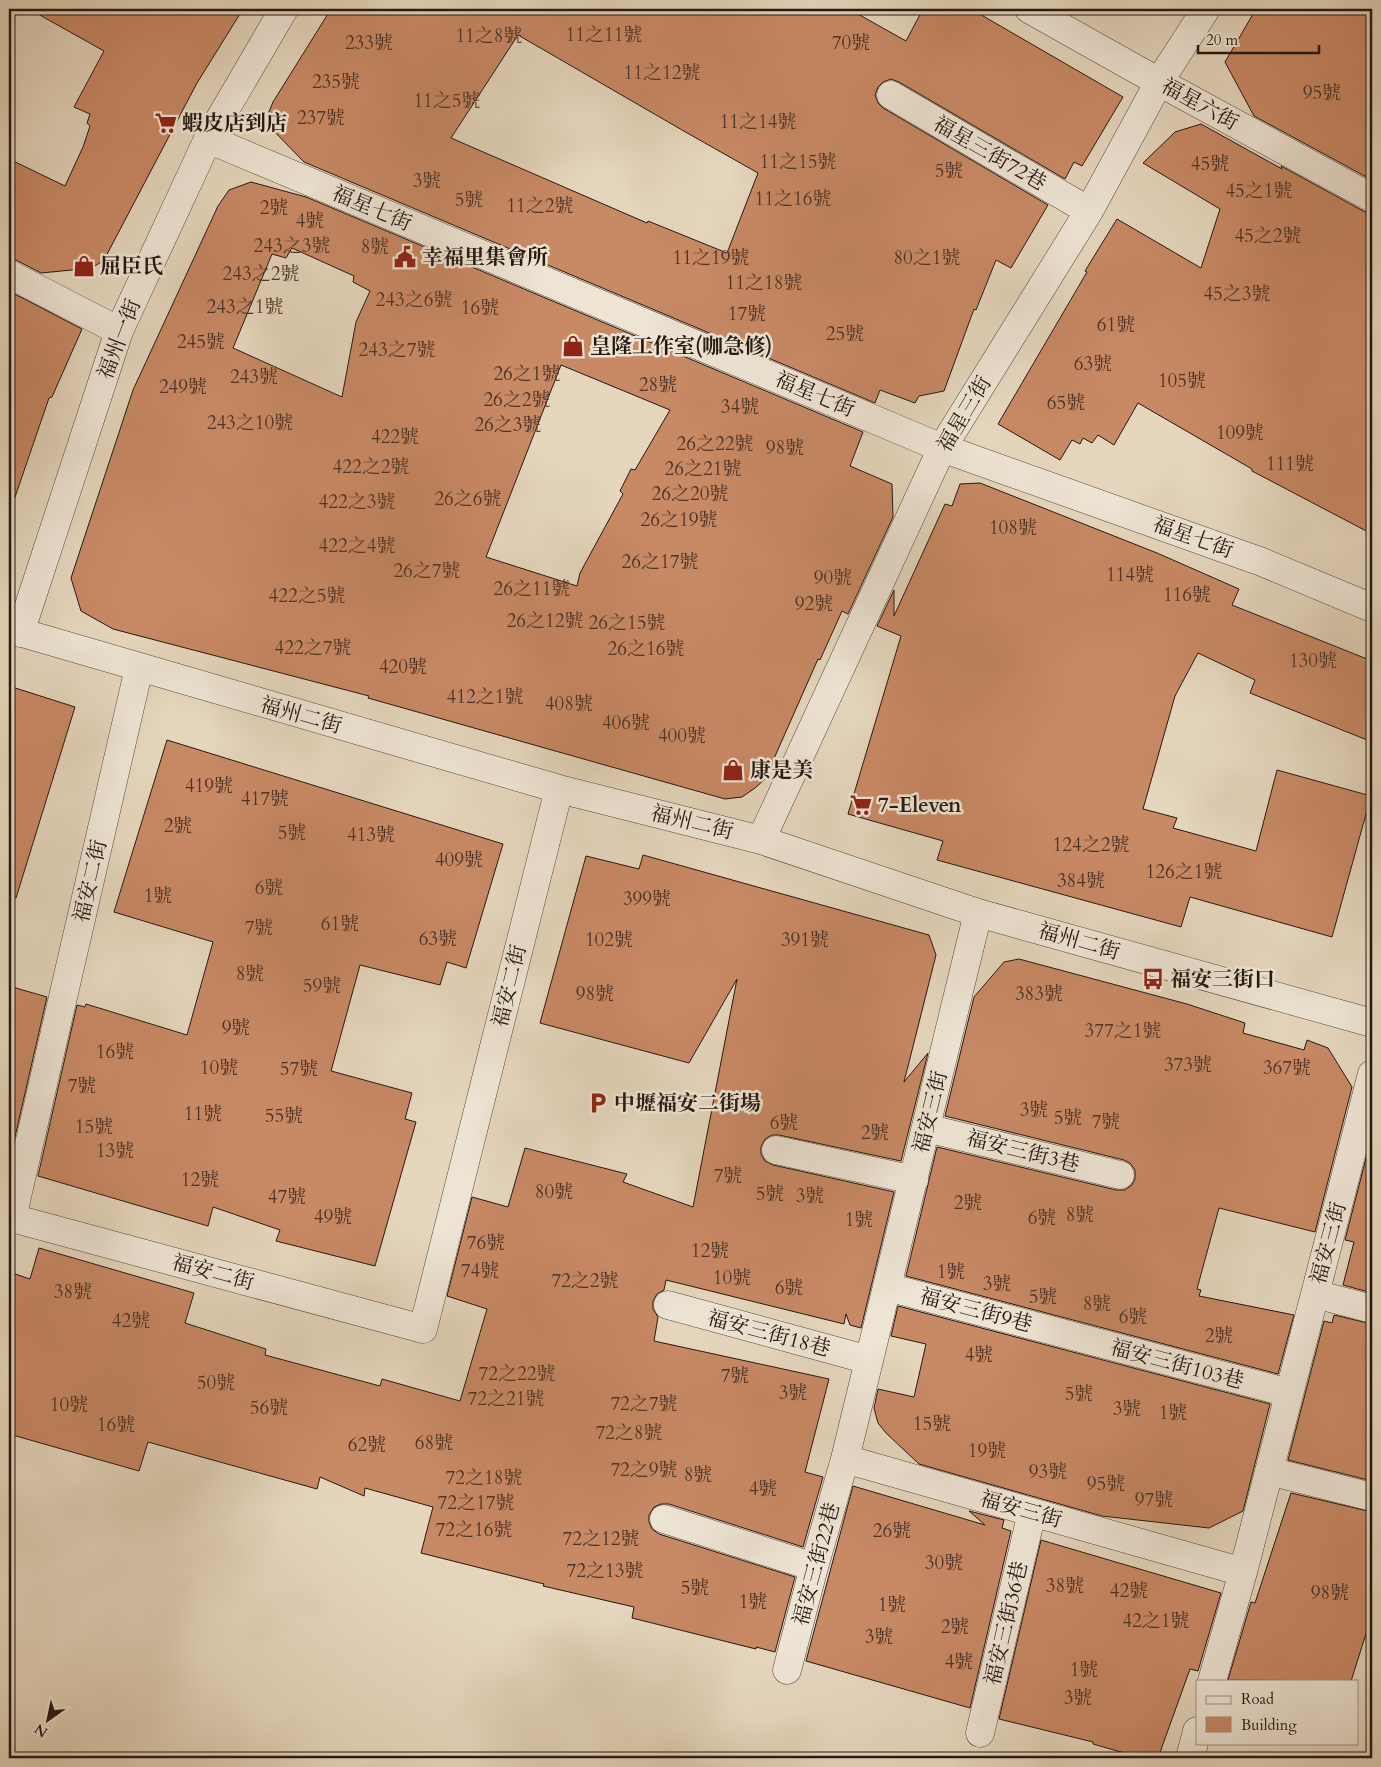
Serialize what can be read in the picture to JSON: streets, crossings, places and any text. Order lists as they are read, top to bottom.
{
  "streets": {
    "street": [
      "福星六街",
      "福星三街72巷",
      "福星七街",
      "福州一街",
      "福星三街",
      "福州二街",
      "福安二街",
      "福安三街",
      "福安三街3巷",
      "福安三街9巷",
      "福安三街18巷",
      "福安三街103巷",
      "福安三街22巷",
      "福安三街36巷"
    ]
  },
  "crossings": [
    ["福星六街", "福星三街"],
    ["福星三街72巷", "福星三街"],
    ["福星七街", "福州一街"],
    ["福星七街", "福星三街"],
    ["福州一街", "福州二街"],
    ["福星三街", "福州二街"],
    ["福州二街", "福安二街"],
    ["福州二街", "福安三街"],
    ["福安三街", "福安三街3巷"],
    ["福安三街", "福安三街9巷"],
    ["福安三街", "福安三街18巷"],
    ["福安三街", "福安三街103巷"],
    ["福安三街", "福安三街22巷"],
    ["福安三街", "福安三街36巷"],
    ["福安三街9巷", "福安三街103巷"]
  ],
  "places": {
    "supermarket": ["蝦皮店到店", "7-Eleven"],
    "public building": ["幸福里集會所"],
    "shop": ["屈臣氏", "皇隆工作室(咖急修)", "康是美"],
    "bus stop": ["福安三街口"],
    "parking": ["中壢福安二街場"]
  },
  "house_numbers": [
    "11之11號",
    "11之8號",
    "233號",
    "70號",
    "11之12號",
    "235號",
    "95號",
    "11之5號",
    "237號",
    "11之14號",
    "11之15號",
    "45號",
    "5號",
    "3號",
    "45之1號",
    "11之16號",
    "5號",
    "11之2號",
    "2號",
    "4號",
    "45之2號",
    "243之3號",
    "8號",
    "11之19號",
    "80之1號",
    "243之2號",
    "11之18號",
    "45之3號",
    "243之6號",
    "243之1號",
    "16號",
    "17號",
    "61號",
    "25號",
    "245號",
    "243之7號",
    "63號",
    "26之1號",
    "243號",
    "105號",
    "28號",
    "249號",
    "26之2號",
    "65號",
    "34號",
    "243之10號",
    "26之3號",
    "109號",
    "422號",
    "26之22號",
    "98號",
    "111號",
    "422之2號",
    "26之21號",
    "26之20號",
    "26之6號",
    "422之3號",
    "26之19號",
    "108號",
    "422之4號",
    "26之17號",
    "26之7號",
    "114號",
    "90號",
    "26之11號",
    "116號",
    "422之5號",
    "92號",
    "26之12號",
    "26之15號",
    "422之7號",
    "26之16號",
    "130號",
    "420號",
    "412之1號",
    "408號",
    "406號",
    "400號",
    "419號",
    "417號",
    "2號",
    "5號",
    "413號",
    "124之2號",
    "409號",
    "126之1號",
    "384號",
    "6號",
    "1號",
    "399號",
    "61號",
    "7號",
    "63號",
    "102號",
    "391號",
    "8號",
    "59號",
    "98號",
    "383號",
    "9號",
    "377之1號",
    "16號",
    "373號",
    "10號",
    "367號",
    "57號",
    "7號",
    "3號",
    "11號",
    "55號",
    "5號",
    "7號",
    "6號",
    "15號",
    "2號",
    "13號",
    "7號",
    "12號",
    "80號",
    "5號",
    "3號",
    "47號",
    "2號",
    "8號",
    "49號",
    "6號",
    "1號",
    "76號",
    "12號",
    "74號",
    "1號",
    "10號",
    "72之2號",
    "3號",
    "6號",
    "38號",
    "5號",
    "8號",
    "6號",
    "42號",
    "2號",
    "4號",
    "72之22號",
    "7號",
    "50號",
    "3號",
    "5號",
    "72之21號",
    "72之7號",
    "10號",
    "56號",
    "3號",
    "1號",
    "15號",
    "16號",
    "72之8號",
    "68號",
    "62號",
    "19號",
    "72之9號",
    "93號",
    "8號",
    "72之18號",
    "95號",
    "4號",
    "97號",
    "72之17號",
    "72之16號",
    "26號",
    "72之12號",
    "30號",
    "72之13號",
    "38號",
    "5號",
    "42號",
    "98號",
    "1號",
    "1號",
    "42之1號",
    "2號",
    "3號",
    "4號",
    "1號",
    "3號"
  ],
  "legend": ["Road", "Building"],
  "scale_bar": "20 m",
  "north": "bottom left"
}
